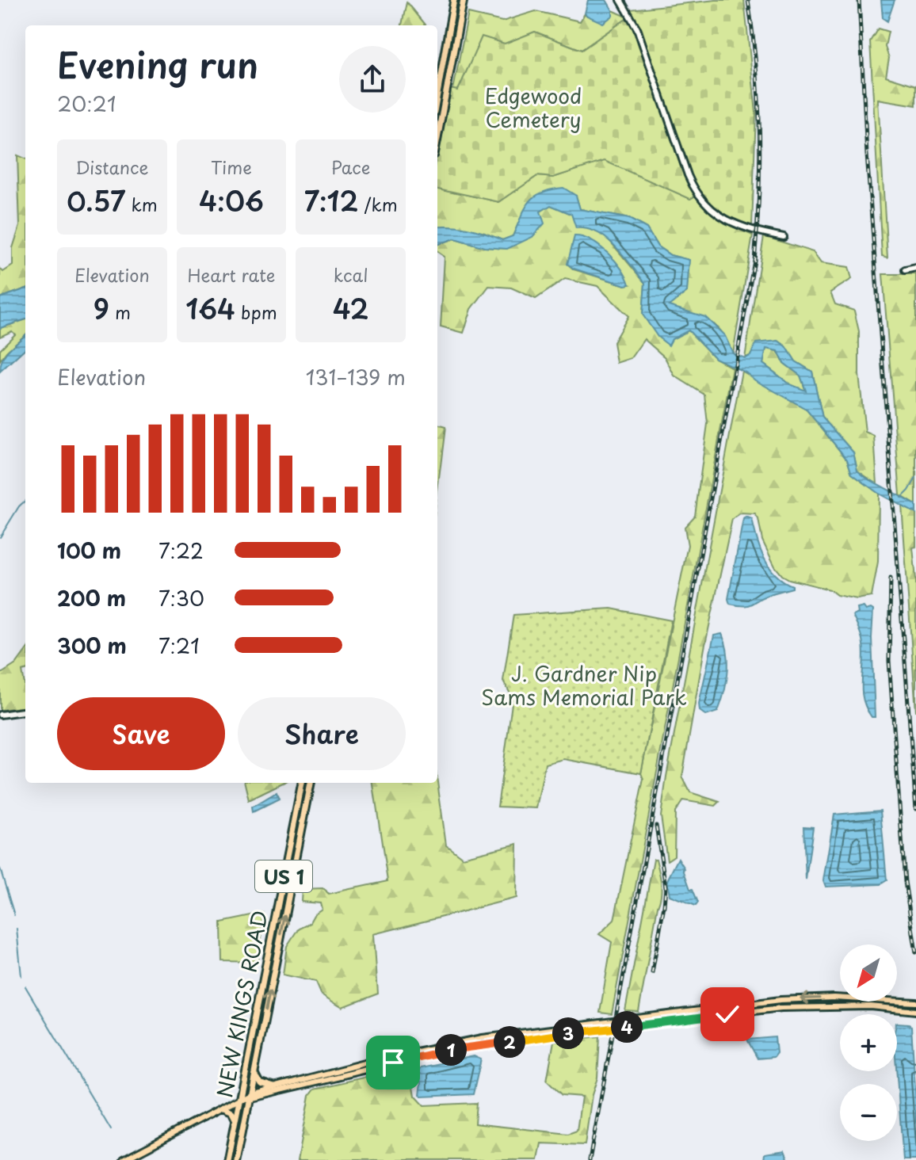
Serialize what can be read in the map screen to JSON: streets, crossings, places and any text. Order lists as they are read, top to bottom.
{
  "streets": {
    "highway": ["US 1", "NEW KINGS ROAD"]
  },
  "parks": ["Edgewood Cemetery", "J. Gardner Nip Sams Memorial Park"],
  "north": "bottom left",
  "page": {
    "heading": ["Evening run", "20:21"],
    "stats": [
      ["Distance", "0.57 km"],
      ["Time", "4:06"],
      ["Pace", "7:12 /km"],
      ["Elevation", "9 m"],
      ["Heart rate", "164 bpm"],
      ["kcal", "42"]
    ],
    "chart": ["Elevation", "131–139 m"],
    "list": [
      {
        "name": "100 m",
        "note": "7:22"
      },
      {
        "name": "200 m",
        "note": "7:30"
      },
      {
        "name": "300 m",
        "note": "7:21"
      }
    ],
    "buttons": ["Save", "Share"],
    "map_buttons": ["+", "−"],
    "pins": [
      "4",
      "3",
      "2",
      "1"
    ]
  }
}
